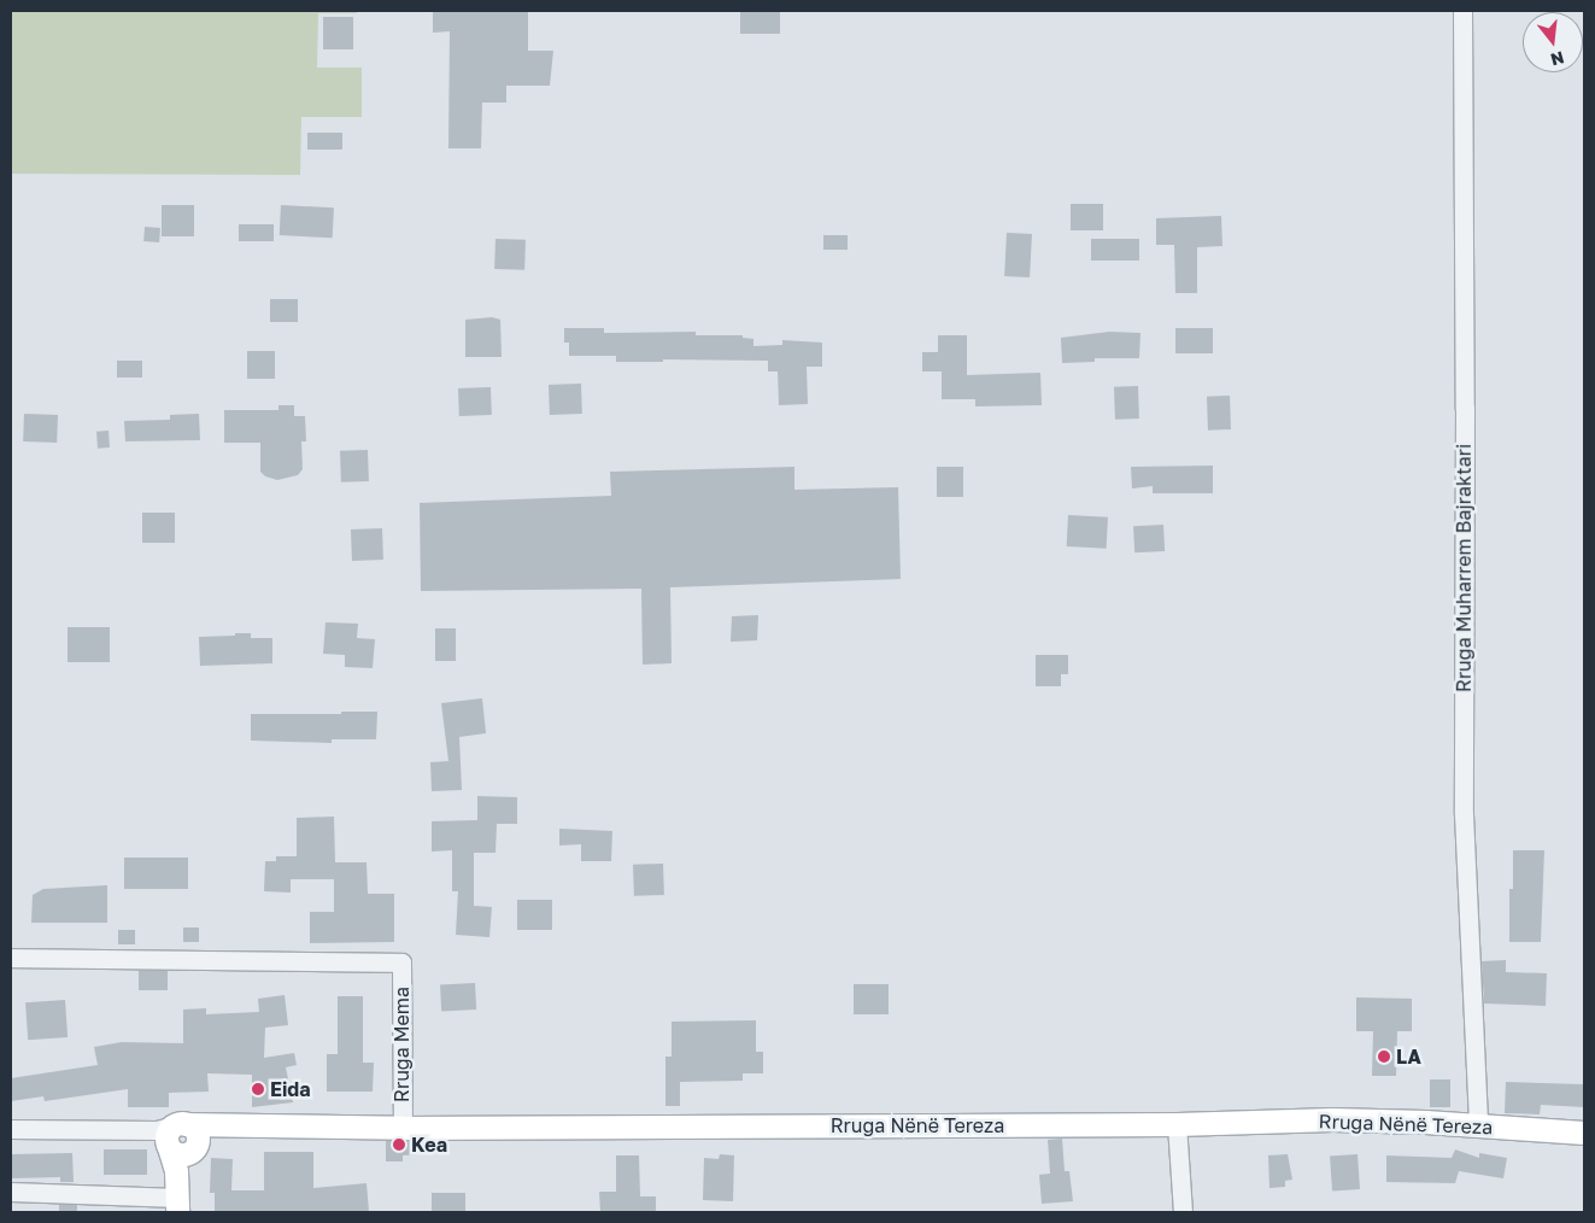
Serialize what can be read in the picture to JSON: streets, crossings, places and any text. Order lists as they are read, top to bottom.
{
  "streets": {
    "main road": ["Rruga Nënë Tereza"],
    "street": ["Rruga Muharrem Bajraktari", "Rruga Mema"]
  },
  "crossings": [
    ["Rruga Muharrem Bajraktari", "Rruga Nënë Tereza"],
    ["Rruga Mema", "Rruga Nënë Tereza"]
  ],
  "places": ["LA", "Eida", "Kea"],
  "north": "bottom"
}
